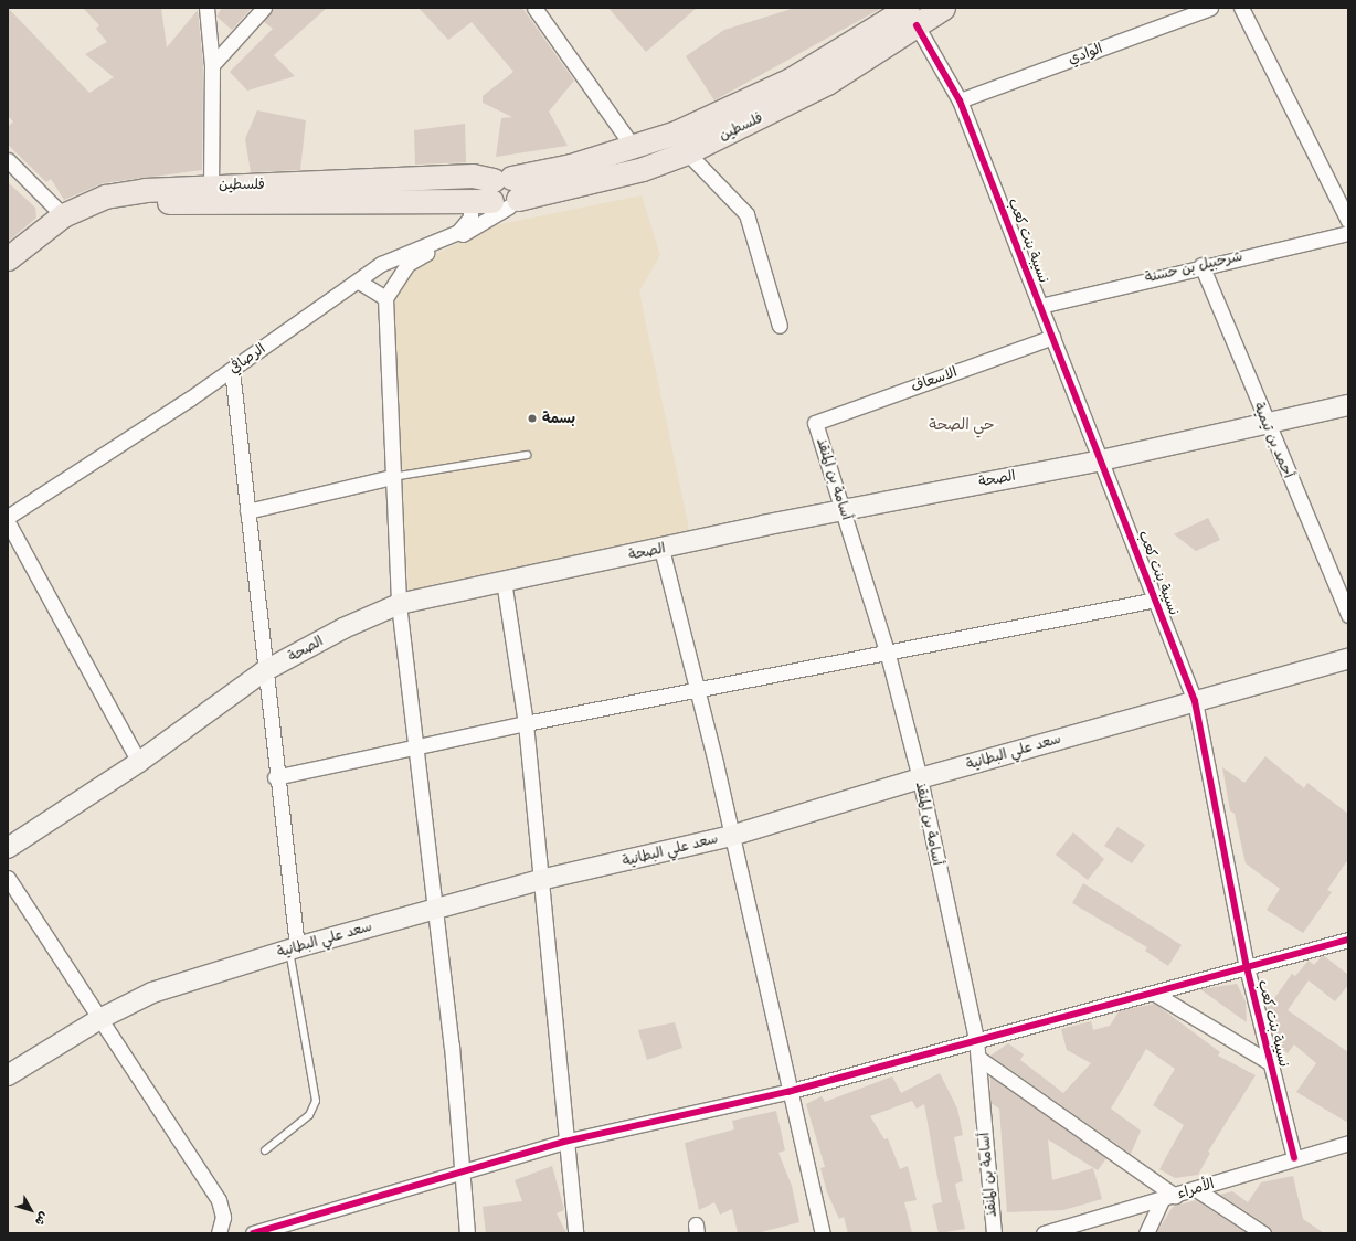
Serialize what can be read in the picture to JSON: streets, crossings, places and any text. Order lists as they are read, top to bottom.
{
  "streets": {
    "main road": ["فلسطين", "الصحة", "سعد علي البطانية"],
    "street": [
      "الوادي",
      "نسيبة بنت كعب",
      "شرحبيل بن حسنة",
      "الرصافي",
      "الاسعاف",
      "أحمد بن تيمية",
      "أسامة بن المنقذ",
      "الأمراء"
    ]
  },
  "crossings": [
    ["الوادي", "نسيبة بنت كعب"],
    ["فلسطين", "نسيبة بنت كعب"],
    ["فلسطين", "الرصافي"],
    ["نسيبة بنت كعب", "شرحبيل بن حسنة"],
    ["نسيبة بنت كعب", "الاسعاف"],
    ["نسيبة بنت كعب", "الصحة"],
    ["نسيبة بنت كعب", "سعد علي البطانية"],
    ["نسيبة بنت كعب", "الأمراء"],
    ["شرحبيل بن حسنة", "أحمد بن تيمية"],
    ["الاسعاف", "أسامة بن المنقذ"],
    ["أحمد بن تيمية", "الصحة"],
    ["أسامة بن المنقذ", "الصحة"],
    ["أسامة بن المنقذ", "سعد علي البطانية"]
  ],
  "districts": ["حي الصحة"],
  "places": ["بسمة"],
  "north": "bottom right"
}
